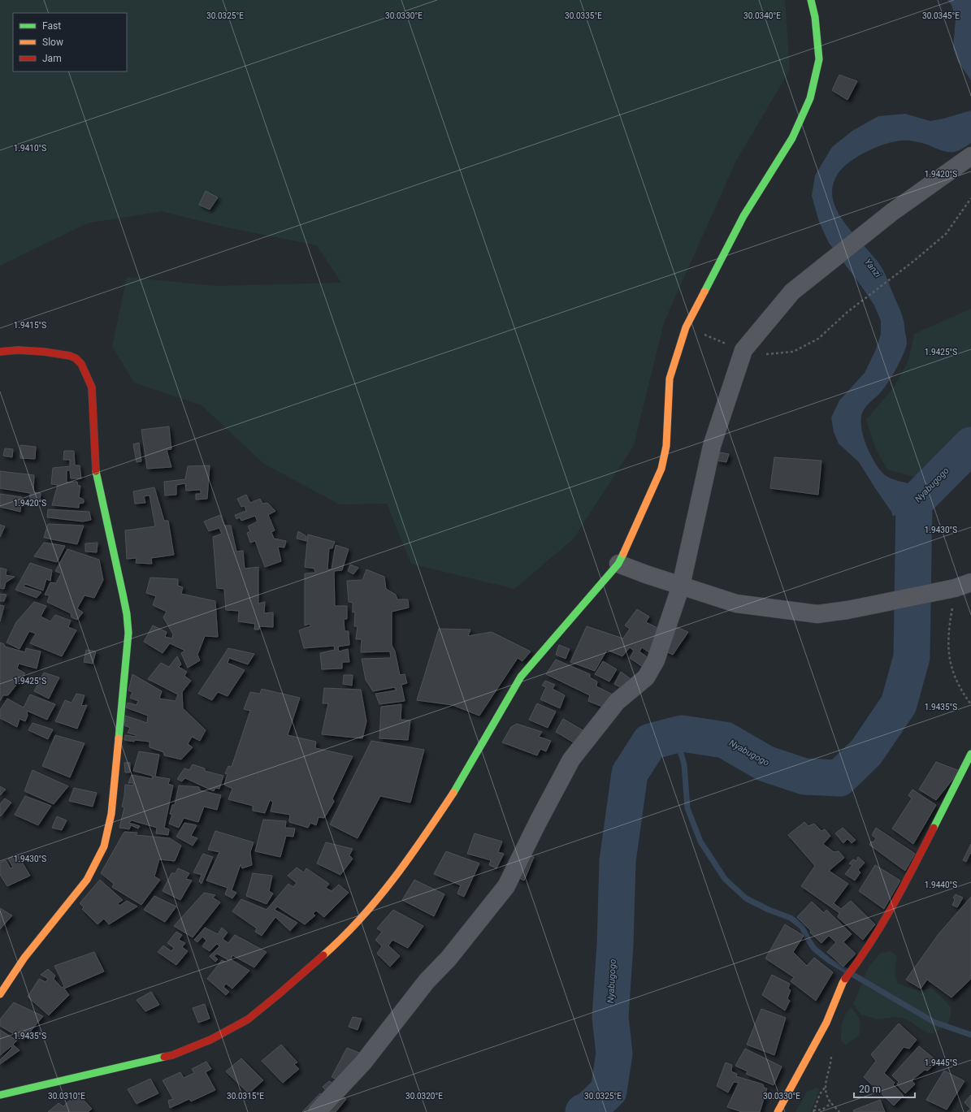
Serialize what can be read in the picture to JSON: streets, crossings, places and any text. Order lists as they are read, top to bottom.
{
  "water": ["Yanzi", "Nyabugogo"],
  "legend": ["Fast", "Slow", "Jam"],
  "scale_bar": "20 m",
  "coordinates": [
    "30.0325°E",
    "30.0330°E",
    "30.0335°E",
    "30.0340°E",
    "30.0345°E",
    "1.9410°S",
    "1.9420°S",
    "1.9415°S",
    "1.9425°S",
    "1.9430°S",
    "1.9435°S",
    "1.9440°S",
    "1.9445°S",
    "30.0310°E",
    "30.0315°E",
    "30.0320°E"
  ]
}
